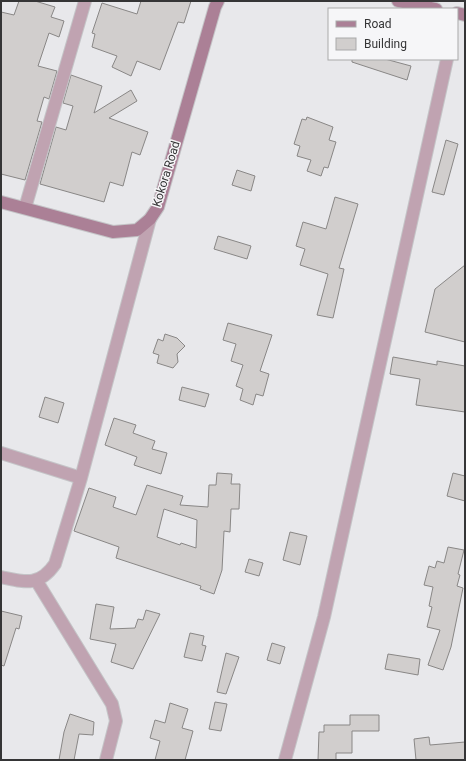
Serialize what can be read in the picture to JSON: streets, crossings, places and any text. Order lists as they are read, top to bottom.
{
  "streets": {
    "street": ["Kokora Road"]
  },
  "legend": ["Road", "Building"]
}
